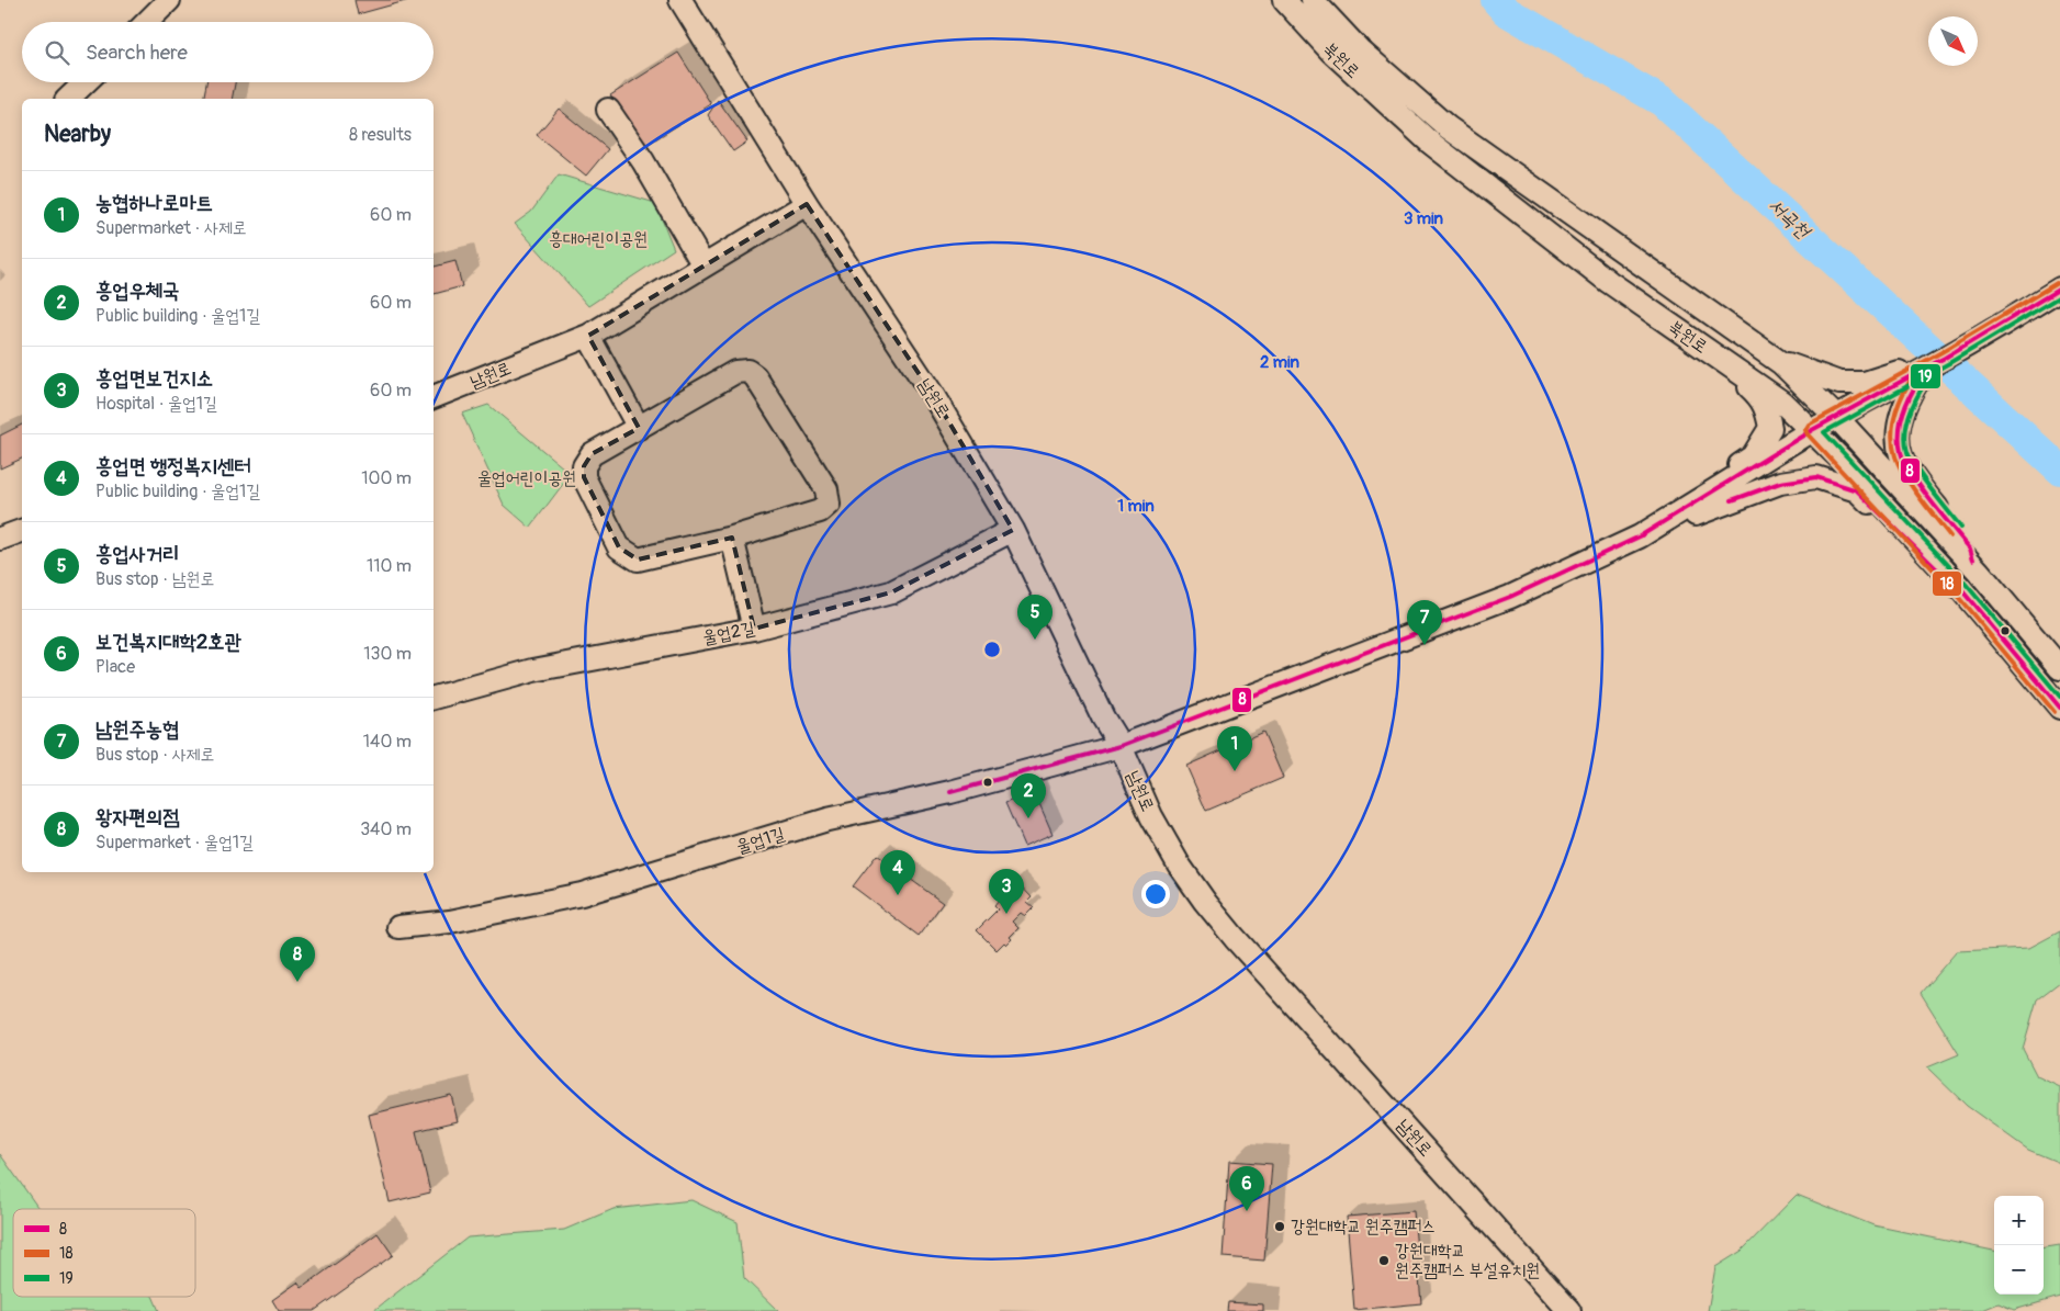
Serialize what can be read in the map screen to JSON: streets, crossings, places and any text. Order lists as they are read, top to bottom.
{
  "streets": {
    "street": [
      "북원로",
      "남원로",
      "울업2길",
      "울업1길"
    ]
  },
  "crossings": [
    ["남원로", "울업2길"],
    ["남원로", "울업1길"]
  ],
  "water": ["서곡천"],
  "parks": ["흥대어린이공원", "울업어린이공원"],
  "places": ["강원대학교 원주캠퍼스", "강원대학교 원주캠퍼스 부설유치원"],
  "lines": ["transit line 18", "transit line 8", "transit line 19"],
  "legend": ["8", "18", "19"],
  "north": "bottom right",
  "page": {
    "search": "Search here",
    "heading": ["Nearby", "8 results"],
    "list": [
      {
        "mark": "1",
        "name": "농협하나로마트",
        "note": "Supermarket · 사제로",
        "value": "60 m"
      },
      {
        "mark": "2",
        "name": "흥업우체국",
        "note": "Public building · 울업1길",
        "value": "60 m"
      },
      {
        "mark": "3",
        "name": "흥업면보건지소",
        "note": "Hospital · 울업1길",
        "value": "60 m"
      },
      {
        "mark": "4",
        "name": "흥업면 행정복지센터",
        "note": "Public building · 울업1길",
        "value": "100 m"
      },
      {
        "mark": "5",
        "name": "흥업사거리",
        "note": "Bus stop · 남원로",
        "value": "110 m"
      },
      {
        "mark": "6",
        "name": "보건복지대학2호관",
        "note": "Place",
        "value": "130 m"
      },
      {
        "mark": "7",
        "name": "남원주농협",
        "note": "Bus stop · 사제로",
        "value": "140 m"
      },
      {
        "mark": "8",
        "name": "왕자편의점",
        "note": "Supermarket · 울업1길",
        "value": "340 m"
      }
    ],
    "pins": [
      "5",
      "7",
      "1",
      "2",
      "4",
      "3",
      "8",
      "6"
    ],
    "map_buttons": ["+", "−"]
  },
  "rings": ["3 min", "2 min", "1 min"]
}
